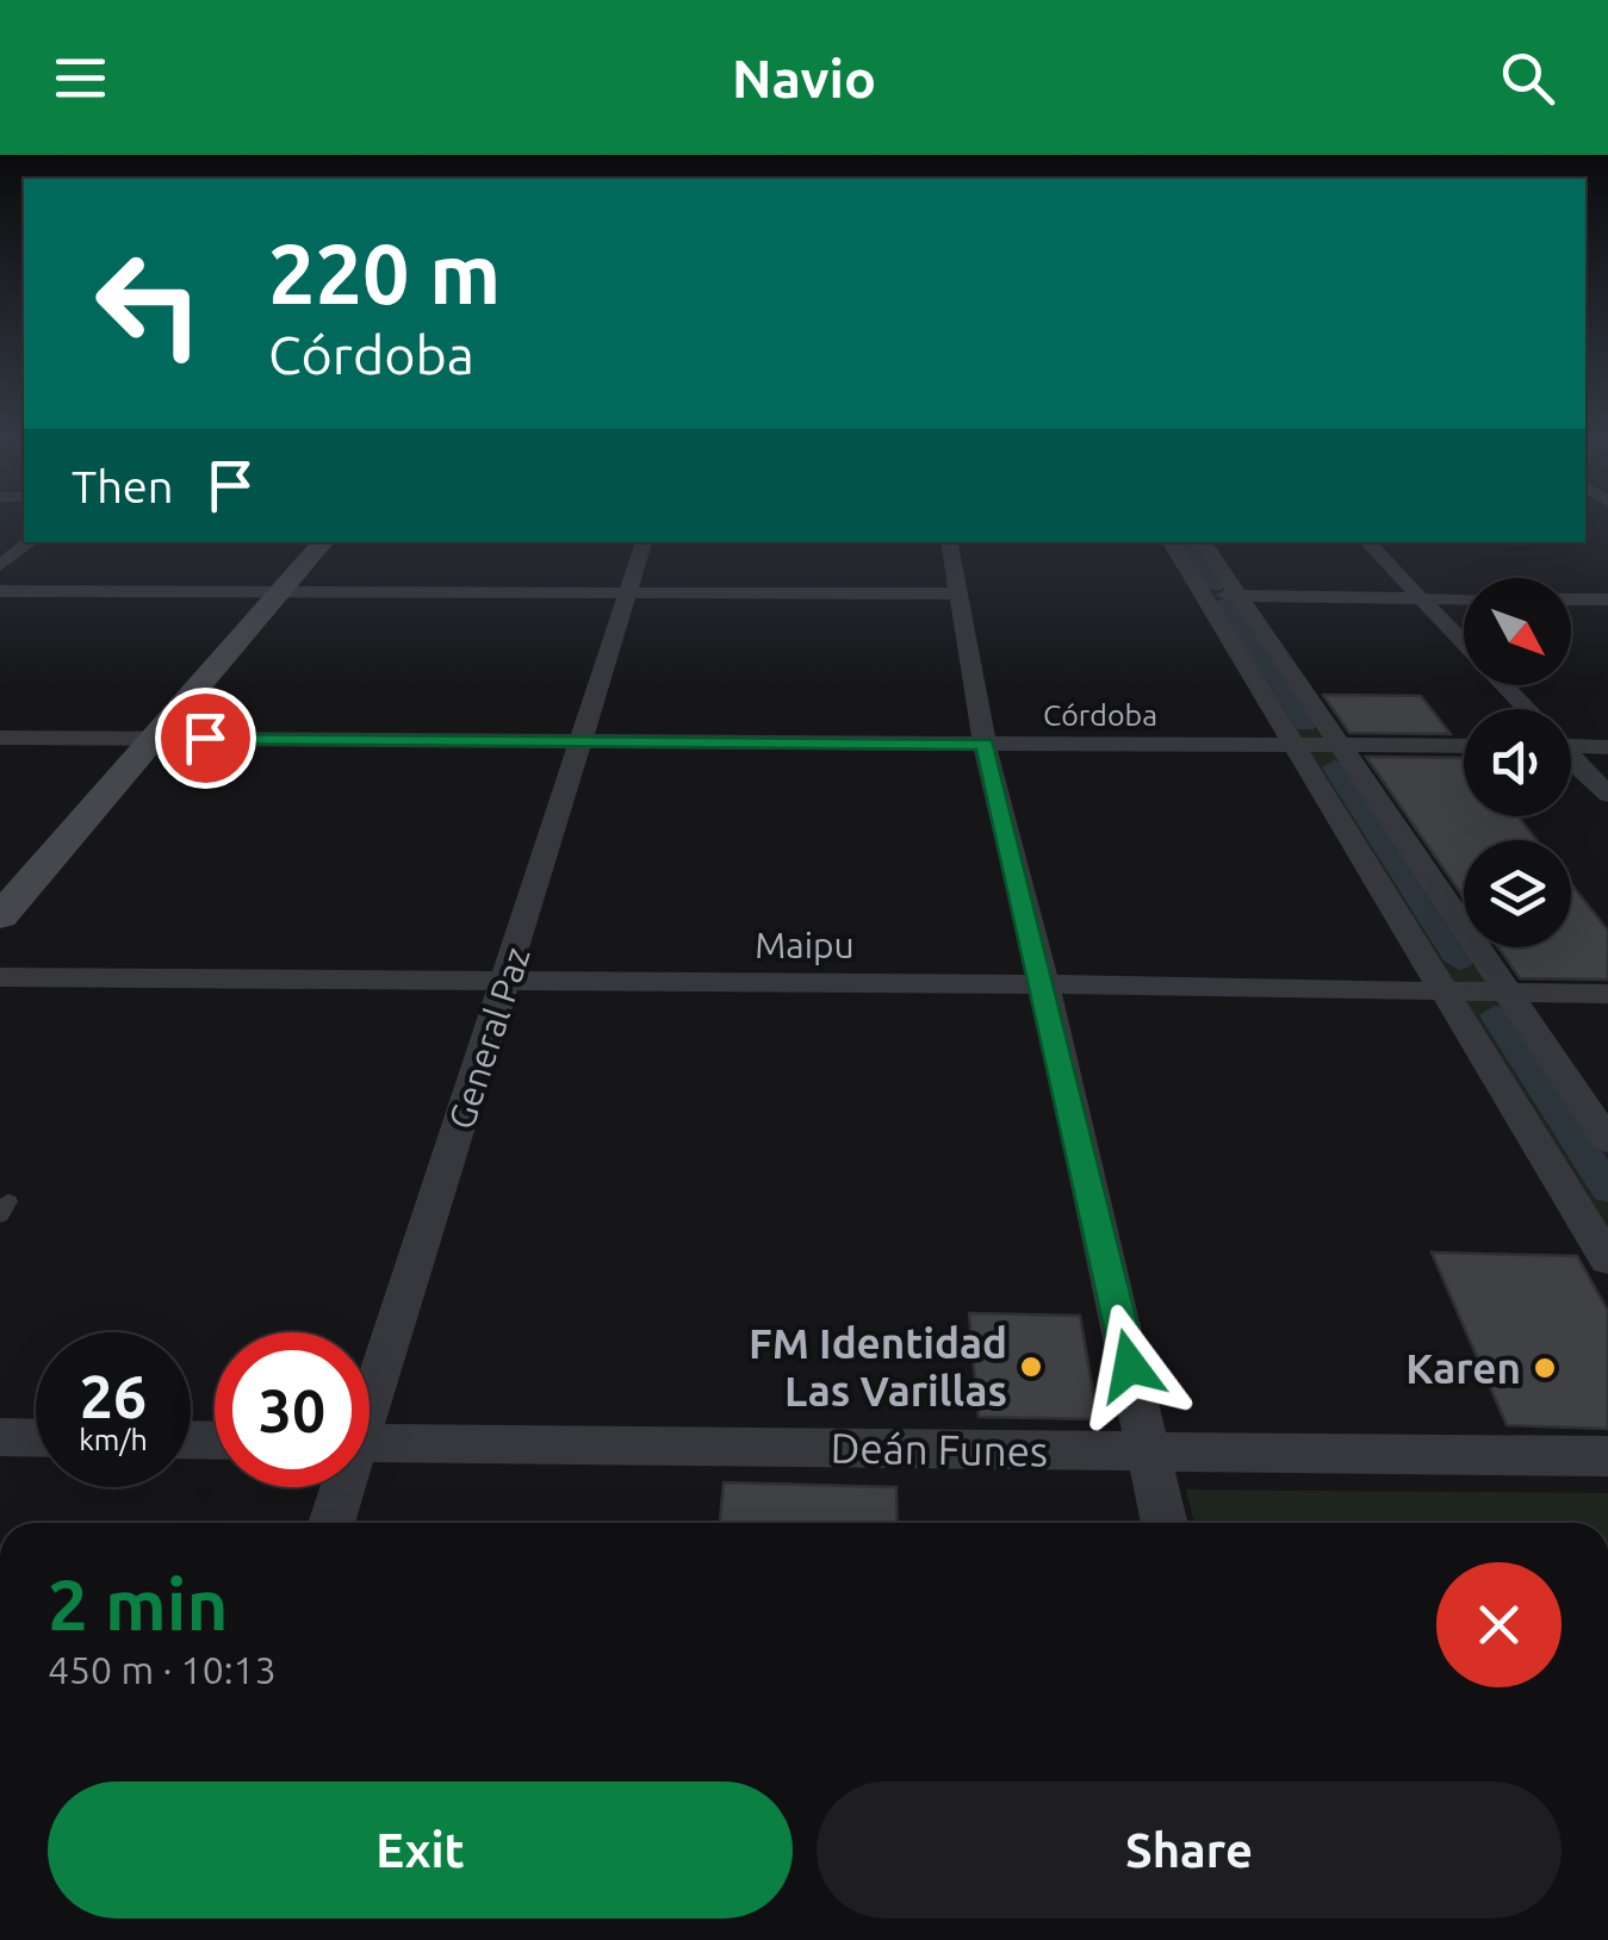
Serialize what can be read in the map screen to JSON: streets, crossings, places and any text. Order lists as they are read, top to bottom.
{
  "streets": {
    "street": [
      "Córdoba",
      "Maipu",
      "General Paz",
      "Deán Funes"
    ]
  },
  "crossings": [
    ["Córdoba", "General Paz"],
    ["Maipu", "General Paz"]
  ],
  "places": ["FM Identidad Las Varillas", "Karen"],
  "north": "bottom right",
  "page": {
    "header": "Navio",
    "turn": ["220 m", "Córdoba"],
    "then": "Then",
    "speed": "26 km/h",
    "limit": "30",
    "heading": ["2 min", "450 m · 10:13"],
    "buttons": ["Exit", "Share"]
  }
}
